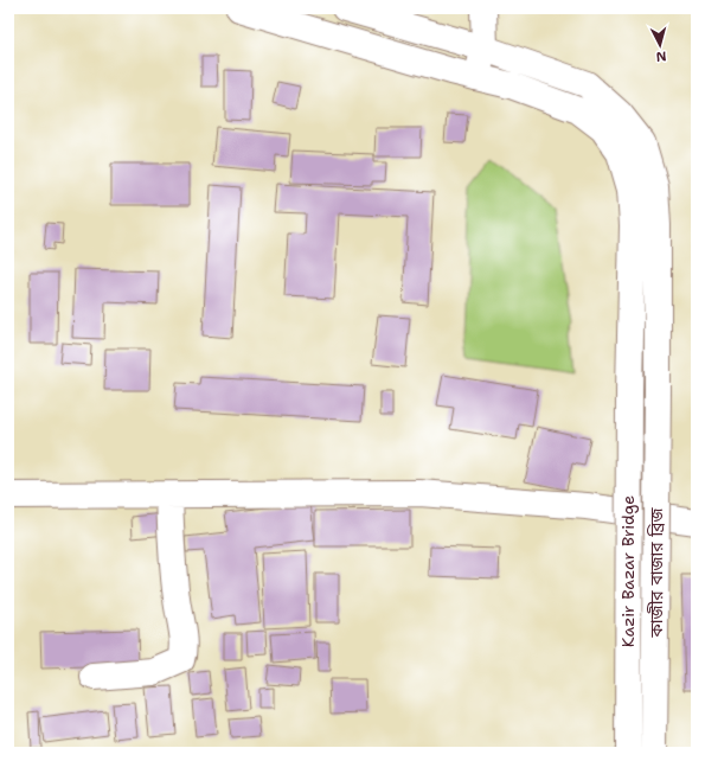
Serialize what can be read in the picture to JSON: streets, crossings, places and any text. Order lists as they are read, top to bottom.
{
  "streets": {
    "main road": ["Kazir Bazar Bridge", "কাজীর বাজার ব্রিজ"]
  },
  "north": "bottom"
}
